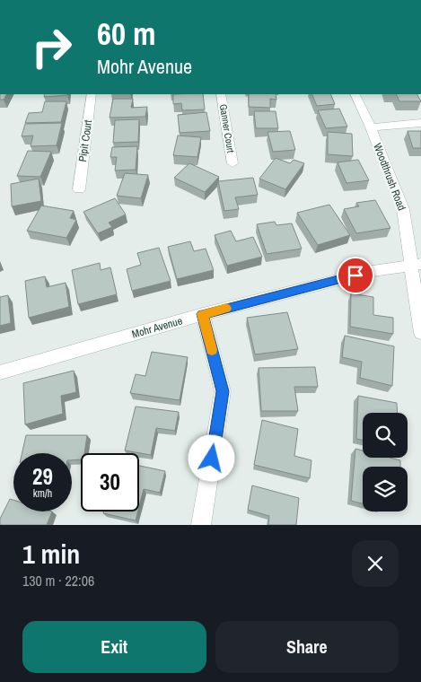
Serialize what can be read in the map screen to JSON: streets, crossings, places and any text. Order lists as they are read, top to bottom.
{
  "streets": {
    "street": [
      "Ganner Court",
      "Pipit Court",
      "Woodthrush Road",
      "Mohr Avenue"
    ]
  },
  "crossings": [
    ["Woodthrush Road", "Mohr Avenue"]
  ],
  "page": {
    "turn": ["60 m", "Mohr Avenue"],
    "speed": "29 km/h",
    "limit": "30",
    "heading": ["1 min", "130 m · 22:06"],
    "buttons": ["Exit", "Share"]
  }
}
